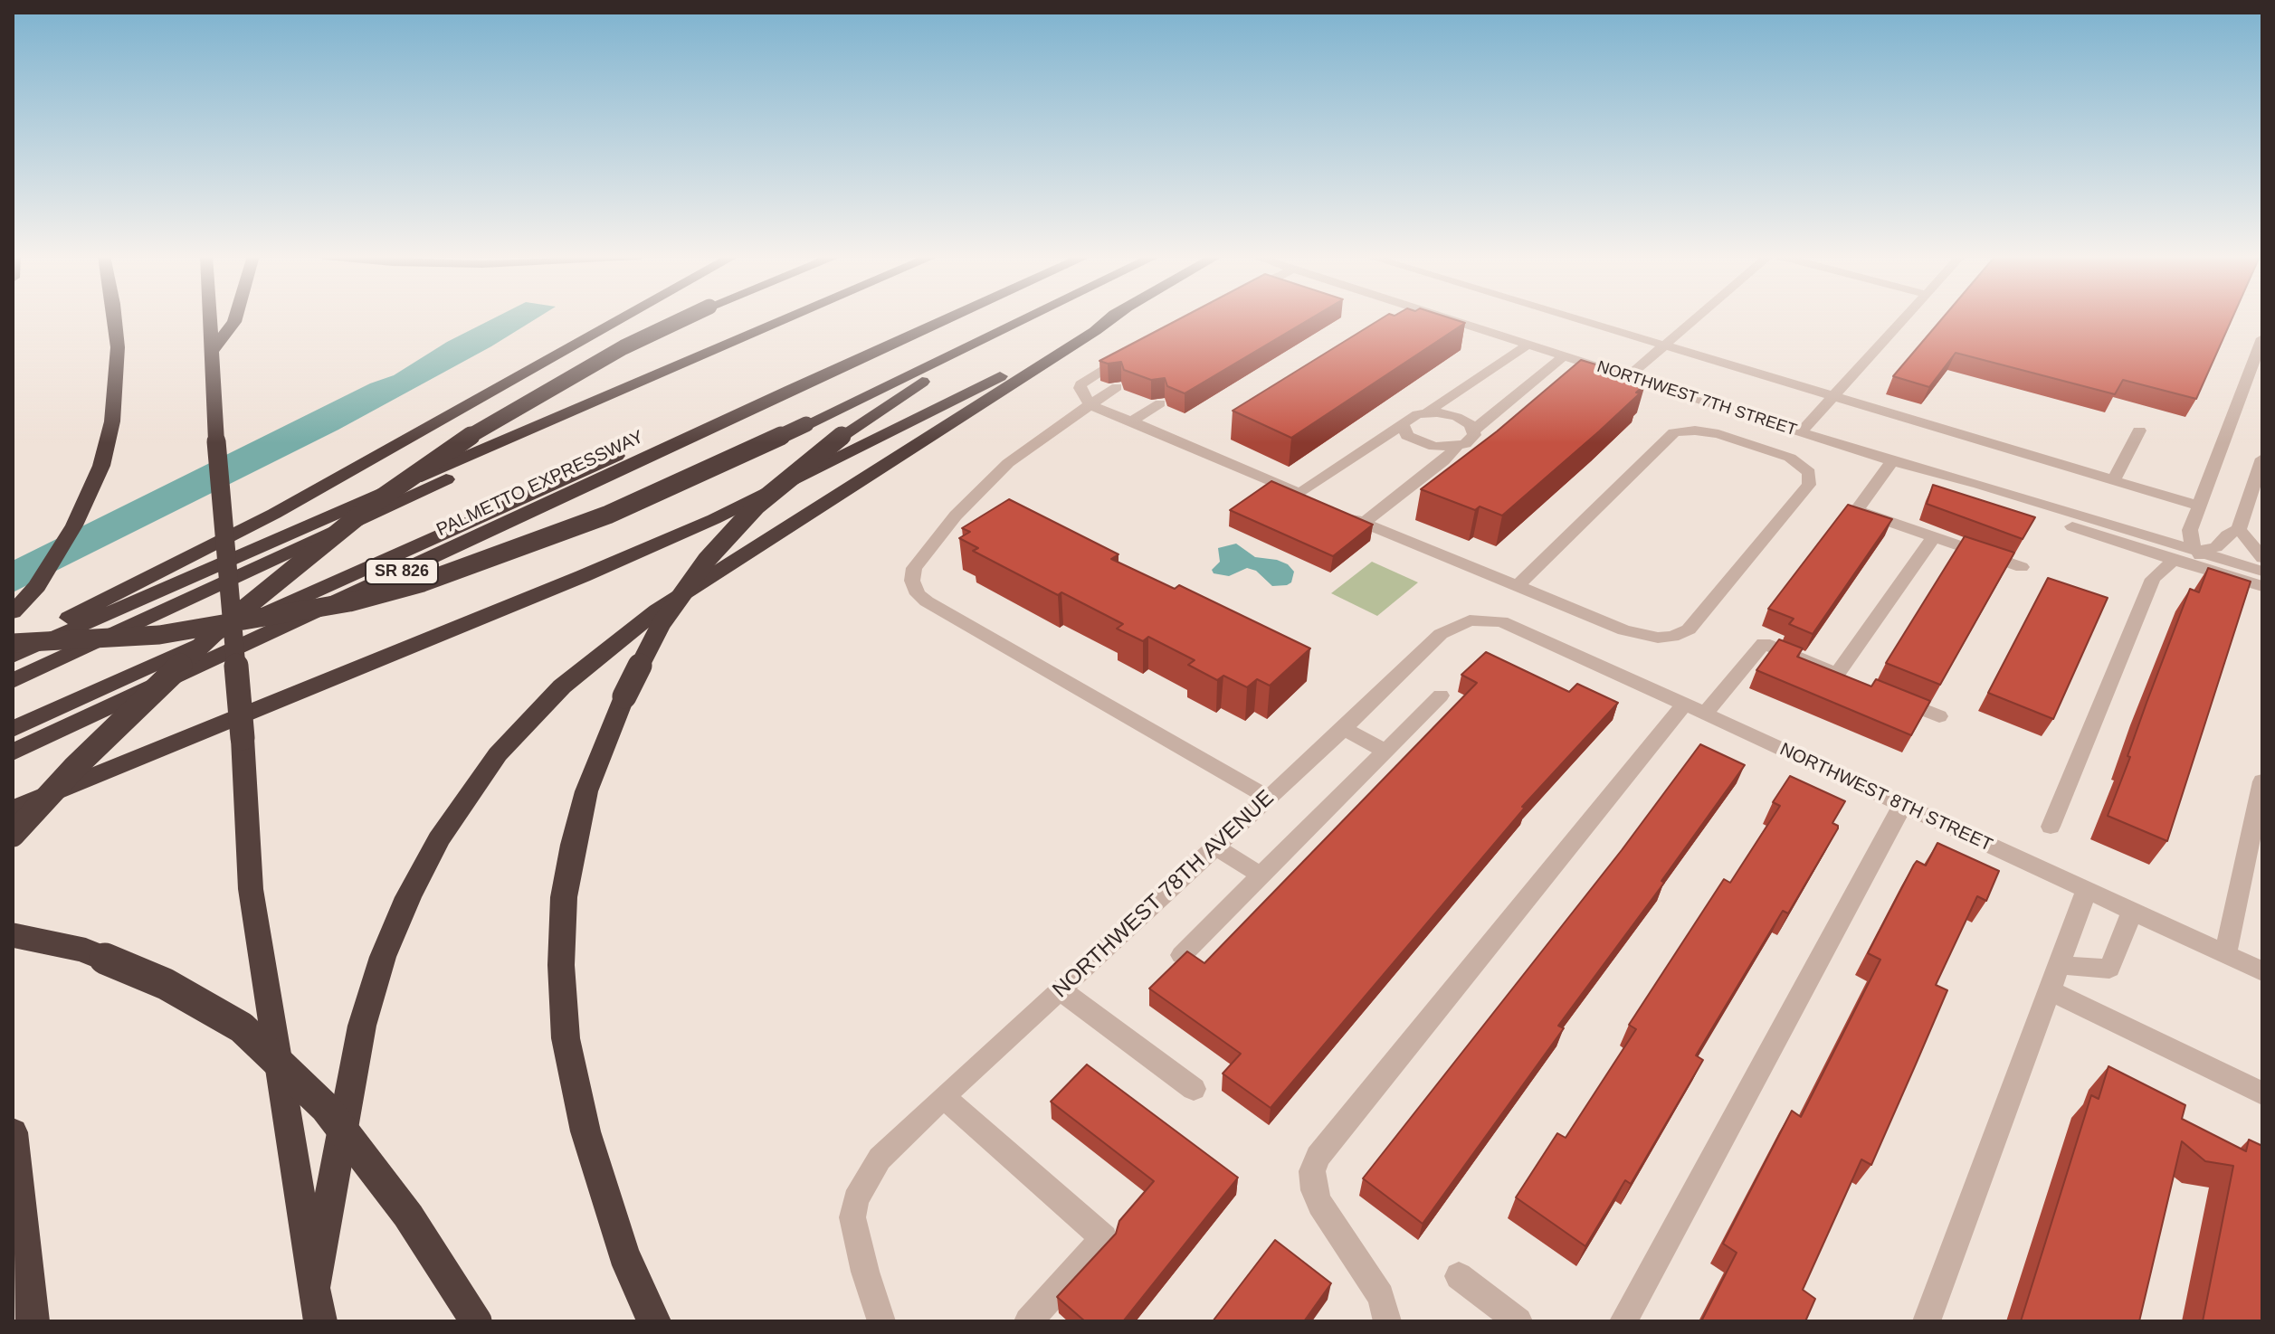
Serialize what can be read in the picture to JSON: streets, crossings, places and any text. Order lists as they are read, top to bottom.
{
  "streets": {
    "highway": ["PALMETTO EXPRESSWAY", "SR 826"],
    "street": ["NORTHWEST 7TH STREET", "NORTHWEST 8TH STREET", "NORTHWEST 78TH AVENUE"]
  },
  "crossings": [
    ["NORTHWEST 8TH STREET", "NORTHWEST 78TH AVENUE"]
  ]
}
